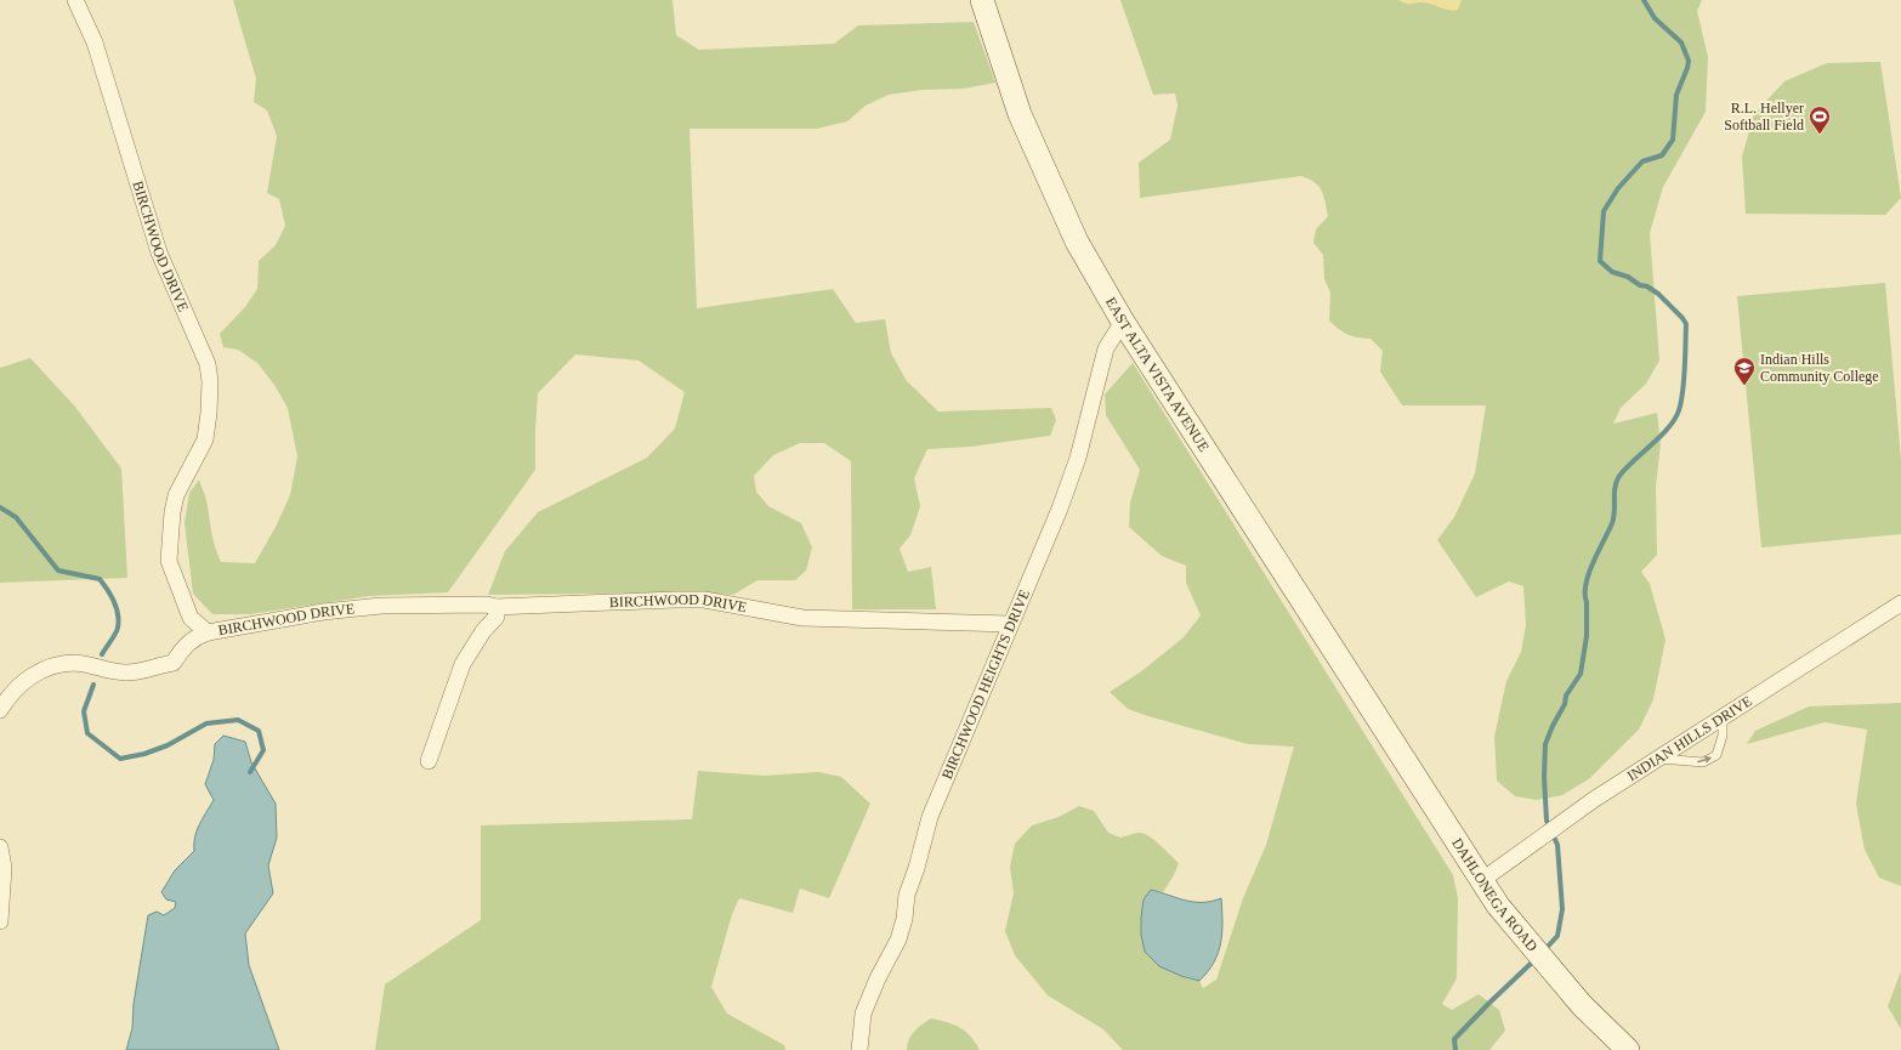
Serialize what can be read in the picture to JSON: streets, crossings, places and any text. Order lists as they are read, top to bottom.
{
  "streets": {
    "main road": ["EAST ALTA VISTA AVENUE", "DAHLONEGA ROAD"],
    "street": ["BIRCHWOOD DRIVE", "BIRCHWOOD HEIGHTS DRIVE", "INDIAN HILLS DRIVE"]
  },
  "crossings": [
    ["BIRCHWOOD DRIVE", "BIRCHWOOD HEIGHTS DRIVE"],
    ["EAST ALTA VISTA AVENUE", "BIRCHWOOD HEIGHTS DRIVE"],
    ["EAST ALTA VISTA AVENUE", "DAHLONEGA ROAD"],
    ["INDIAN HILLS DRIVE", "DAHLONEGA ROAD"]
  ],
  "places": {
    "sports": ["R.L. Hellyer Softball Field"],
    "school or university": ["Indian Hills Community College"]
  }
}
